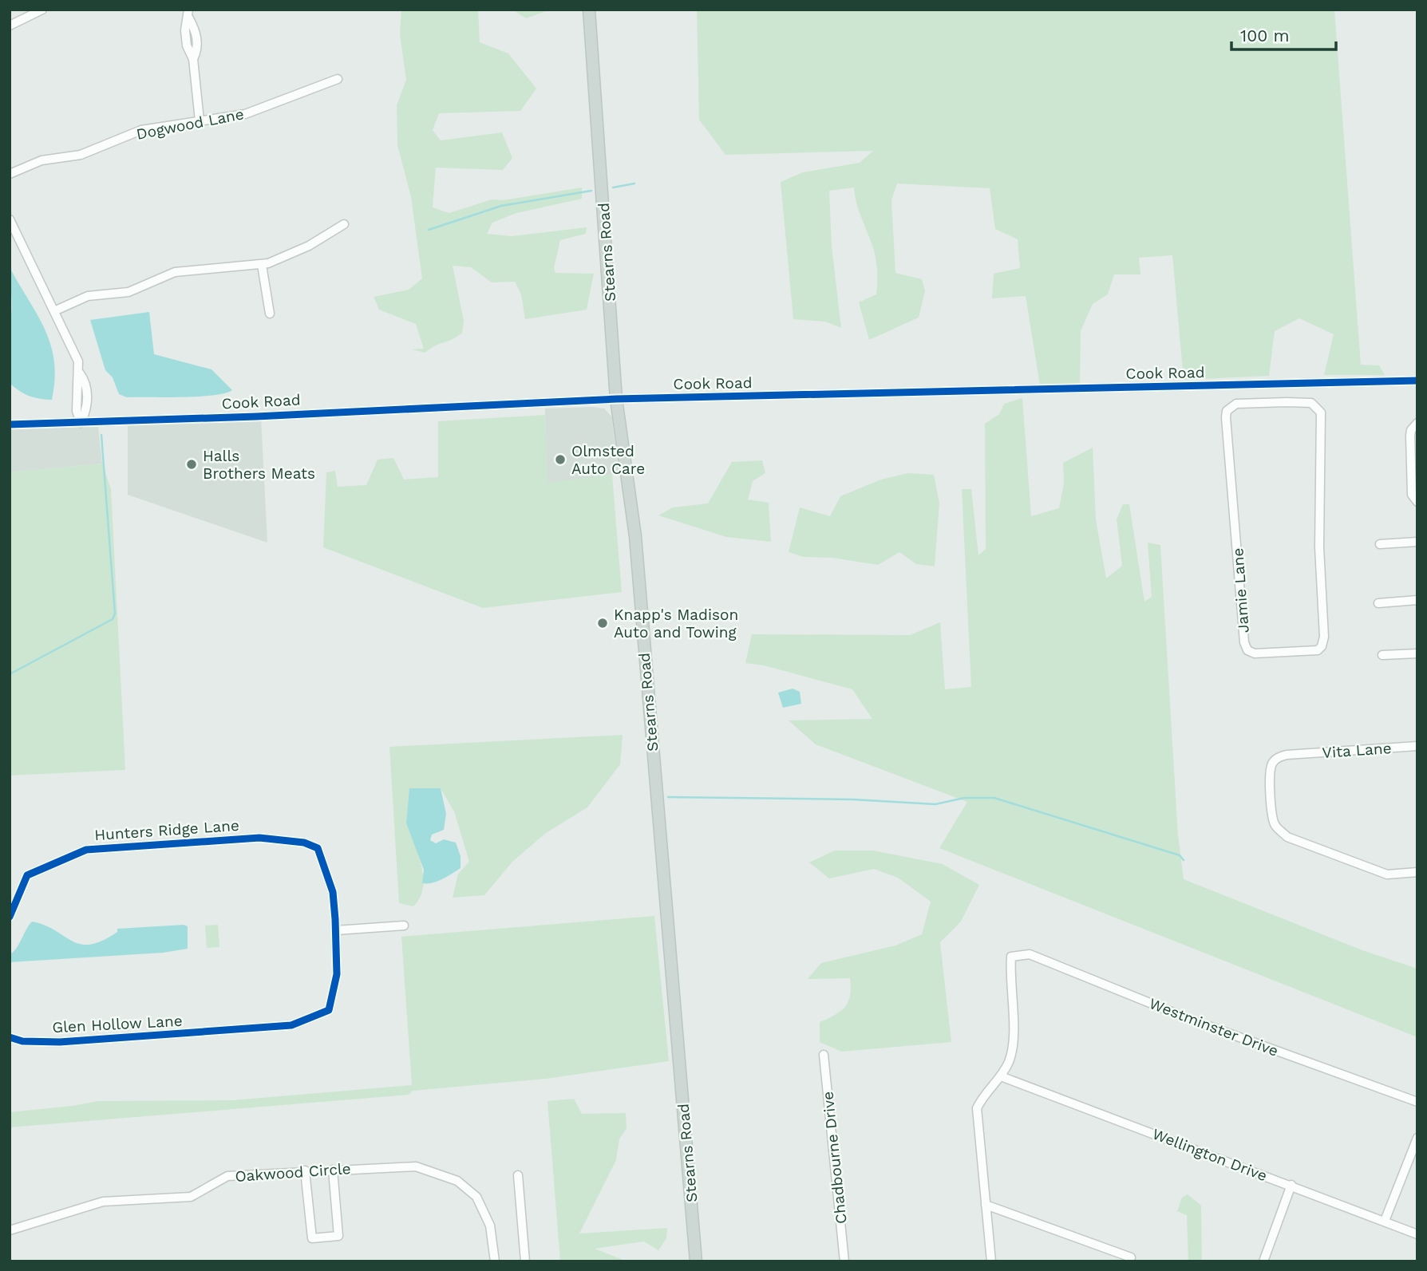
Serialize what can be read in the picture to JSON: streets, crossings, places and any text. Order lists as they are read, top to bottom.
{
  "streets": {
    "main road": ["Stearns Road"],
    "street": [
      "Dogwood Lane",
      "Cook Road",
      "Jamie Lane",
      "Vita Lane",
      "Hunters Ridge Lane",
      "Glen Hollow Lane",
      "Westminster Drive",
      "Wellington Drive",
      "Chadbourne Drive",
      "Oakwood Circle"
    ]
  },
  "crossings": [
    ["Stearns Road", "Cook Road"],
    ["Hunters Ridge Lane", "Glen Hollow Lane"],
    ["Westminster Drive", "Wellington Drive"]
  ],
  "places": ["Olmsted Auto Care", "Halls Brothers Meats", "Knapp's Madison Auto and Towing"],
  "scale_bar": "100 m"
}
